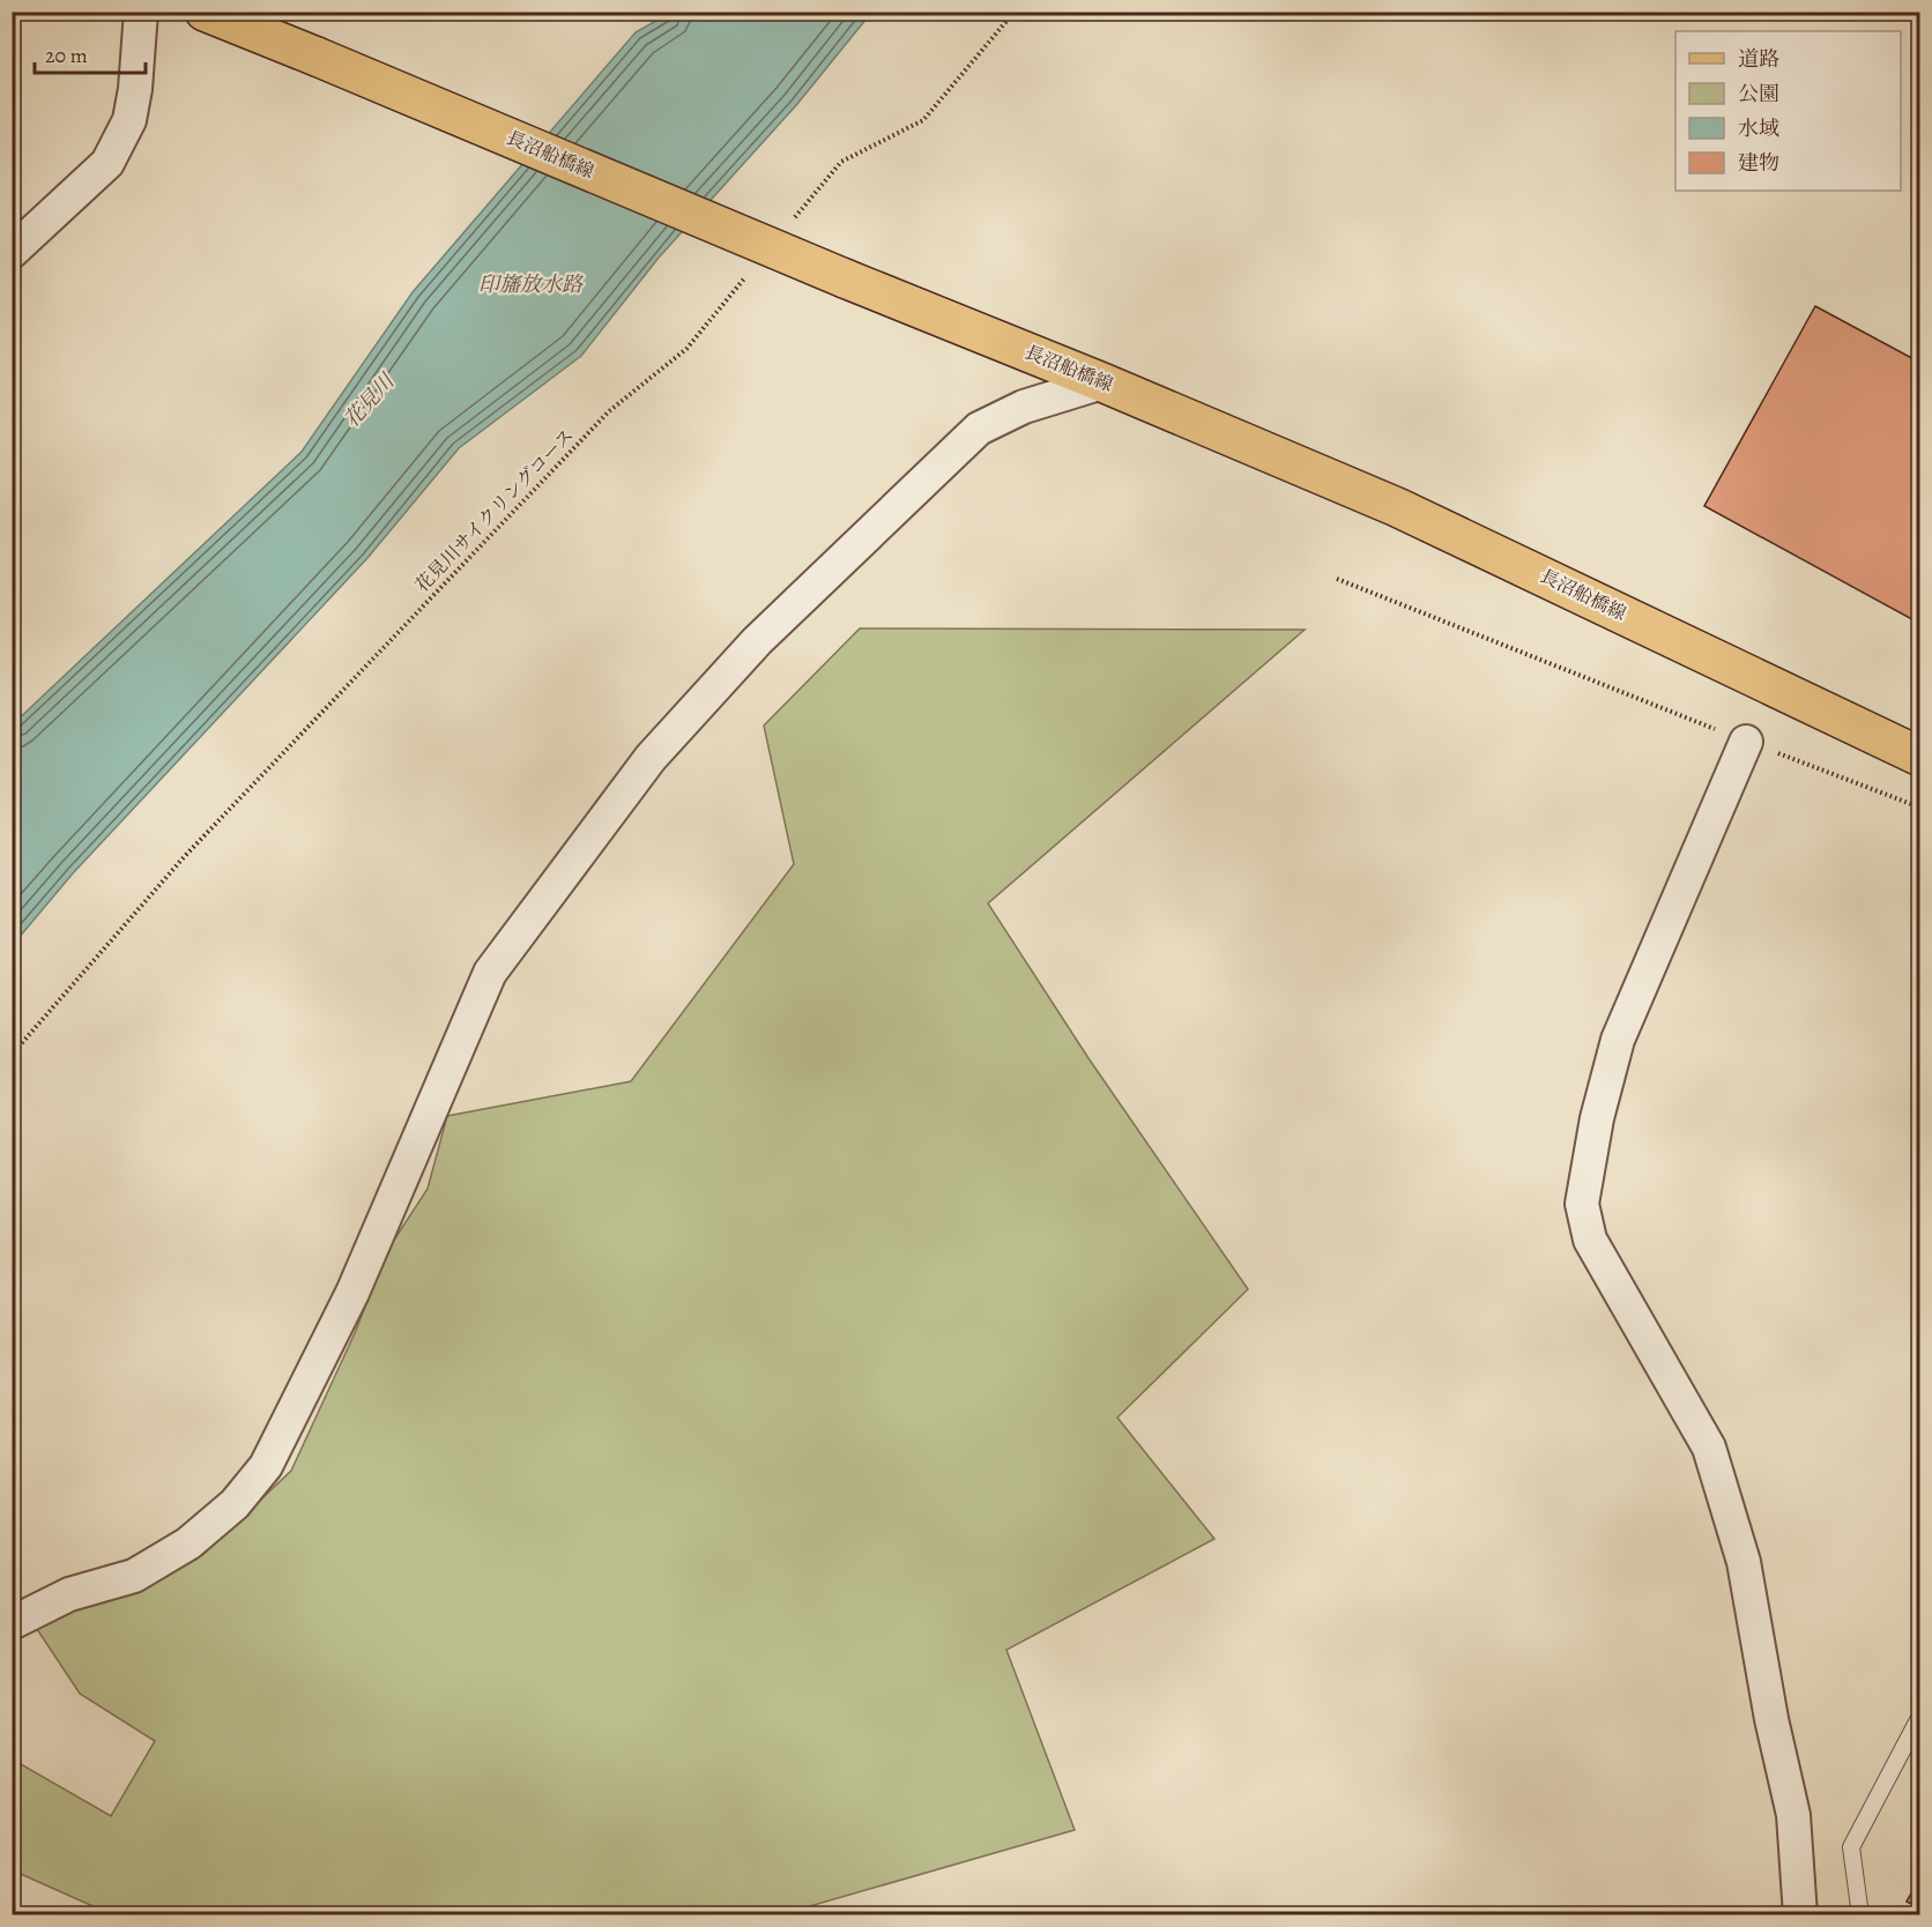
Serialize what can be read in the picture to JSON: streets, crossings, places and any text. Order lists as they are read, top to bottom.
{
  "streets": {
    "main road": ["長沼船橋線"],
    "path": ["花見川サイクリングコース"]
  },
  "water": ["印旛放水路", "花見川"],
  "legend": [
    "道路",
    "公園",
    "水域",
    "建物"
  ],
  "scale_bar": "20 m"
}
